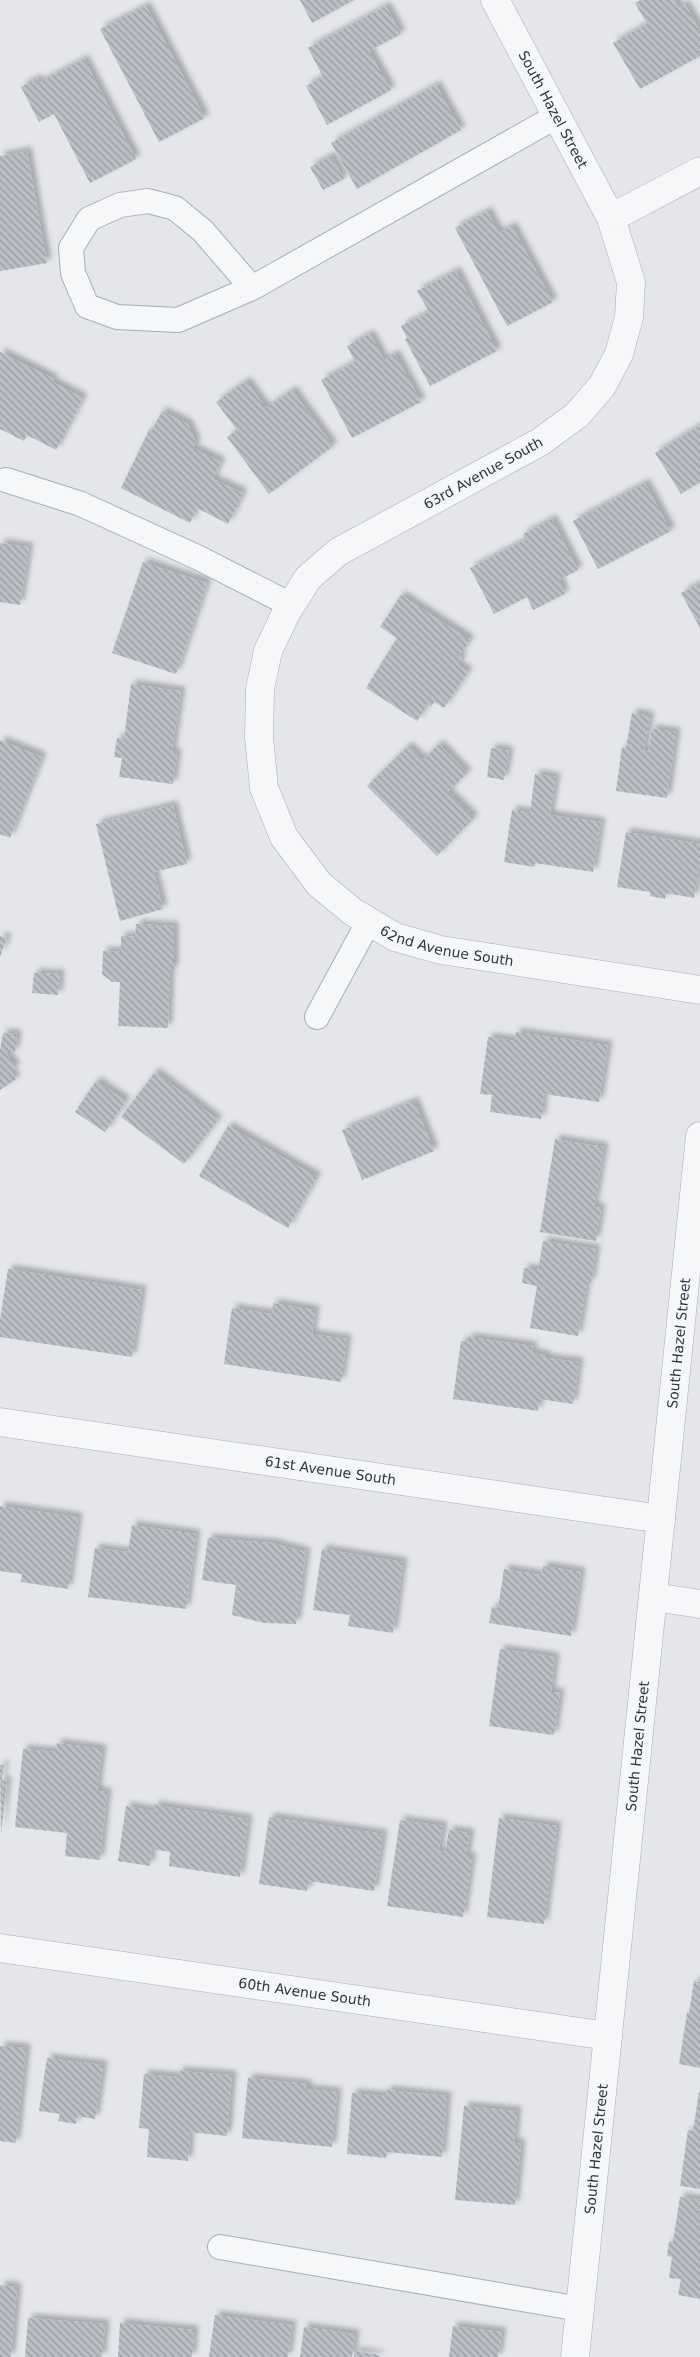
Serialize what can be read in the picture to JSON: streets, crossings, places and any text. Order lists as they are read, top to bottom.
{
  "streets": {
    "street": [
      "South Hazel Street",
      "63rd Avenue South",
      "62nd Avenue South",
      "61st Avenue South",
      "60th Avenue South"
    ]
  },
  "crossings": [
    ["South Hazel Street", "63rd Avenue South"],
    ["South Hazel Street", "61st Avenue South"],
    ["South Hazel Street", "60th Avenue South"],
    ["63rd Avenue South", "62nd Avenue South"]
  ]
}
